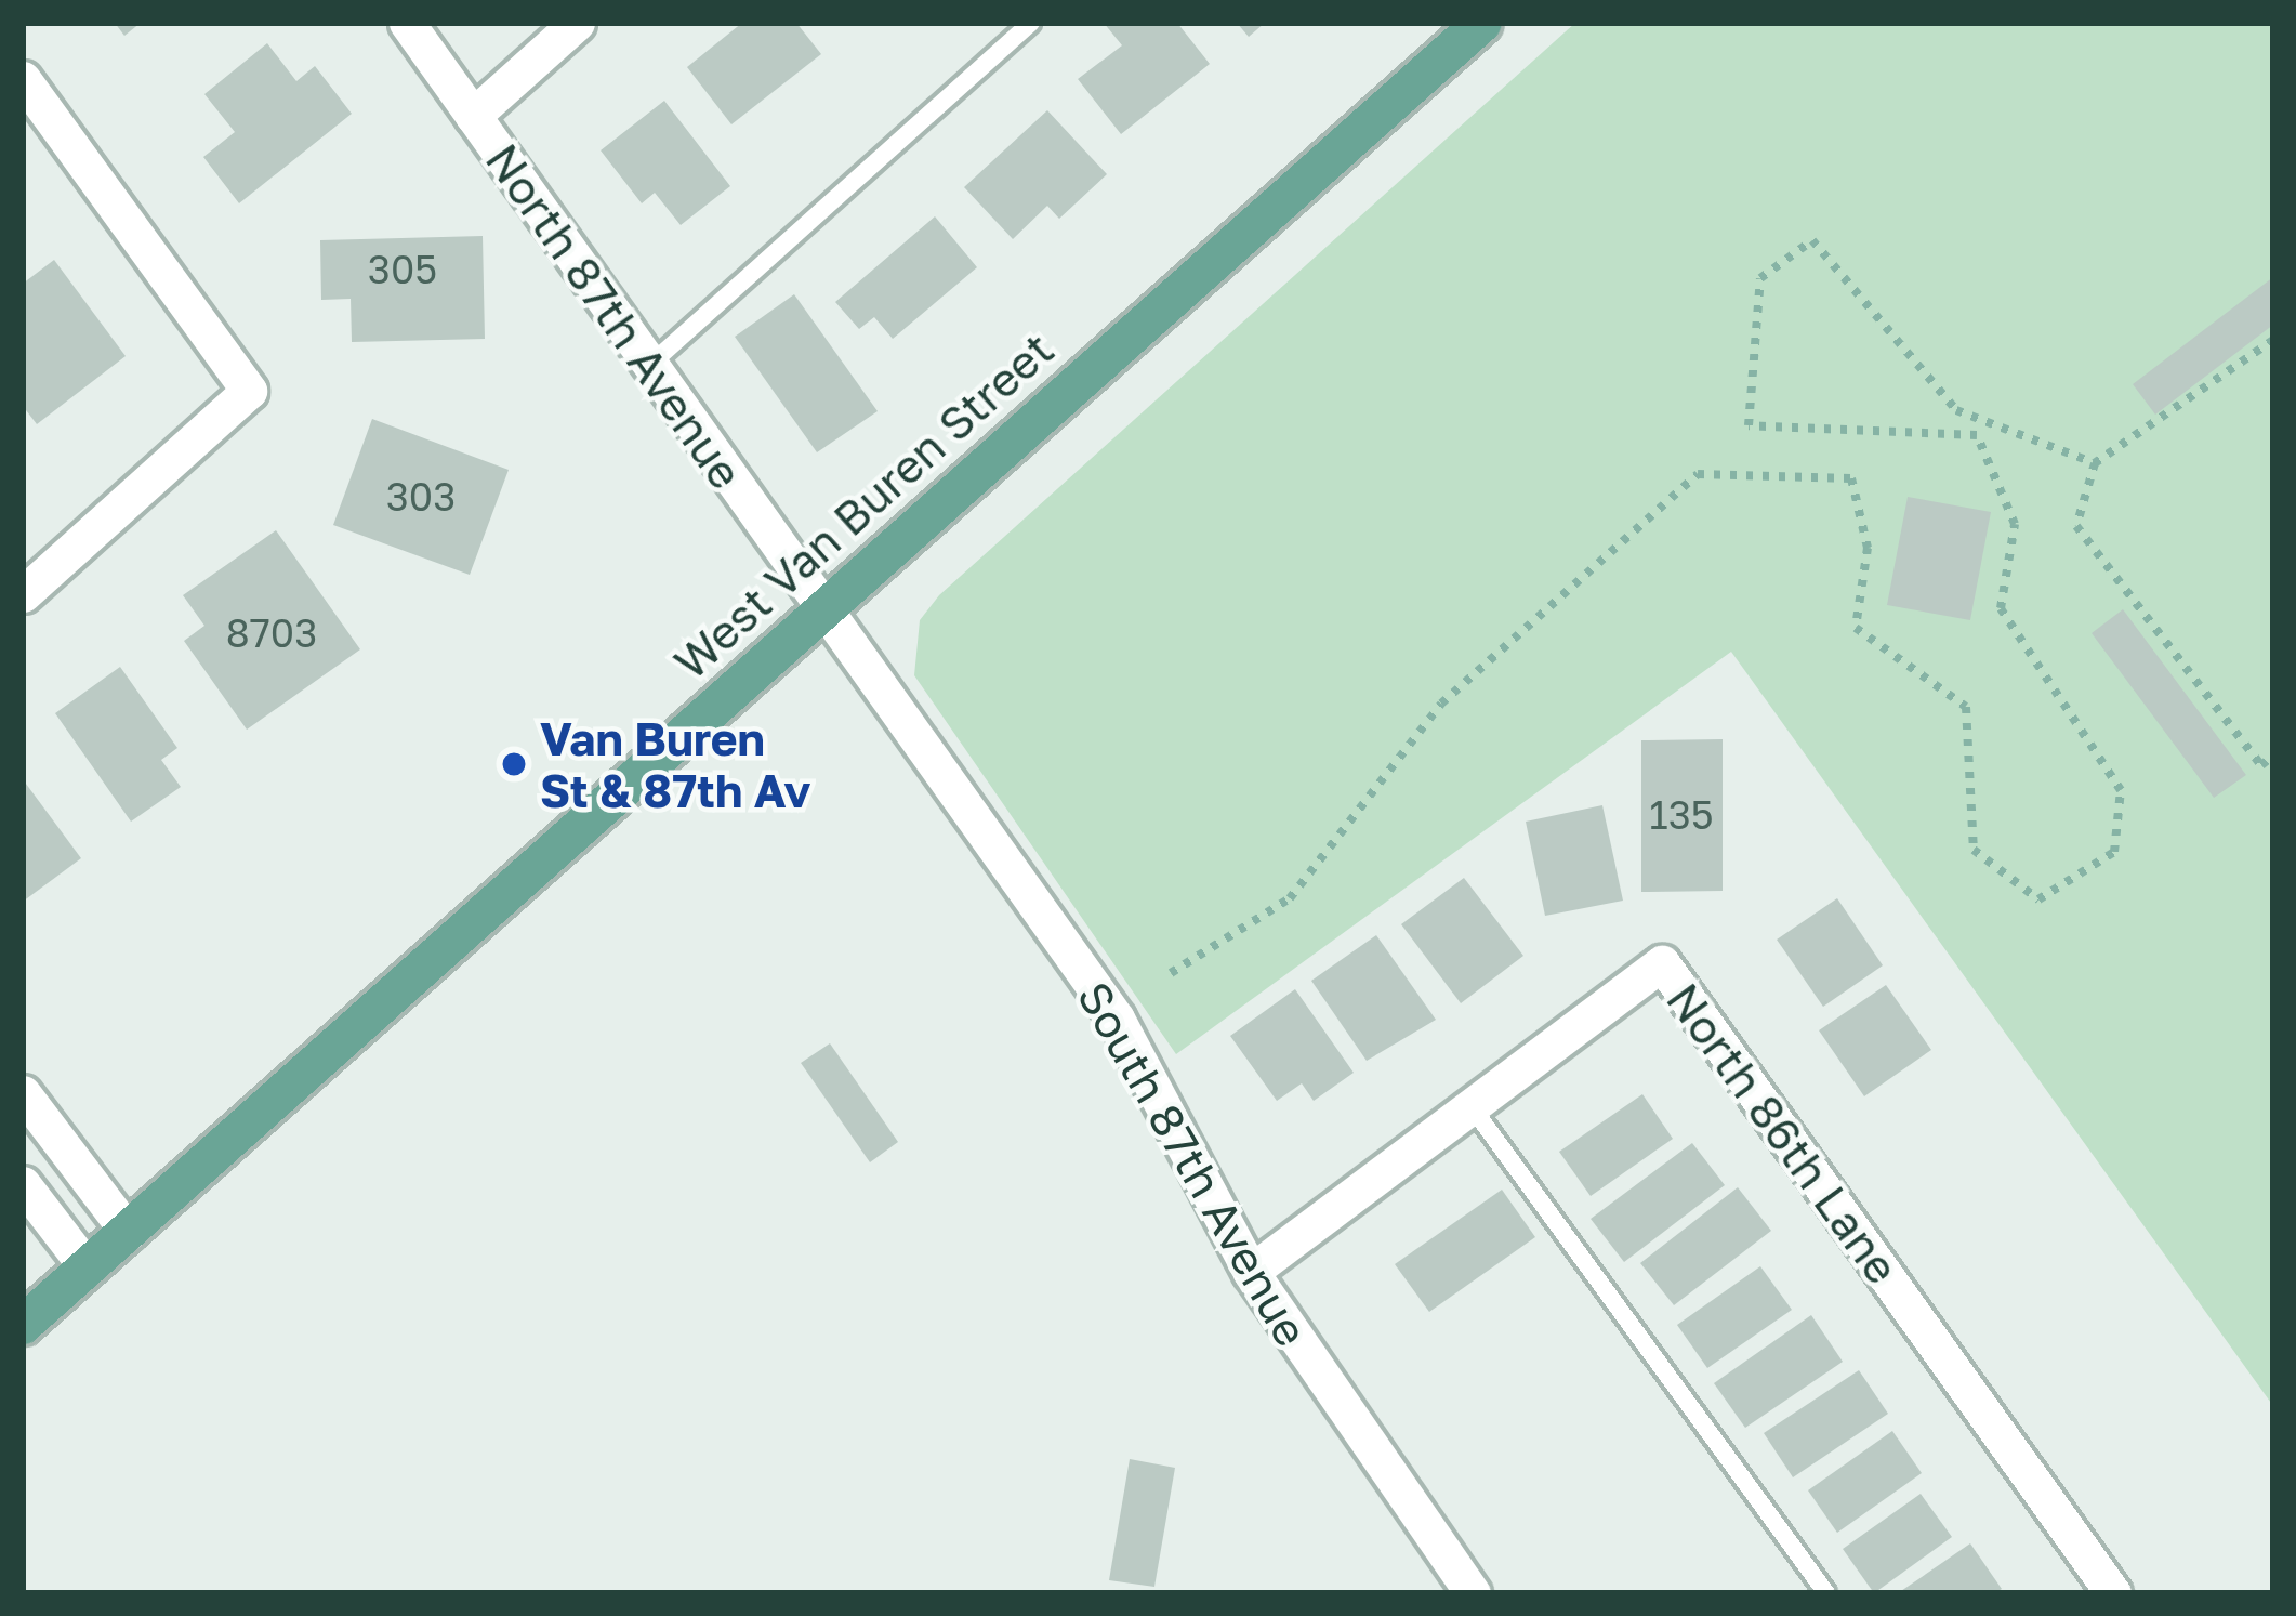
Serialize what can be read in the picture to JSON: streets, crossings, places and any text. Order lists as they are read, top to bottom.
{
  "streets": {
    "main road": ["West Van Buren Street"],
    "street": ["North 87th Avenue", "North 86th Lane", "South 87th Avenue"]
  },
  "crossings": [
    ["North 87th Avenue", "West Van Buren Street"],
    ["North 87th Avenue", "South 87th Avenue"],
    ["West Van Buren Street", "South 87th Avenue"],
    ["North 86th Lane", "South 87th Avenue"]
  ],
  "places": ["Van Buren St & 87th Av"],
  "house_numbers": [
    "305",
    "303",
    "8703",
    "135"
  ]
}
